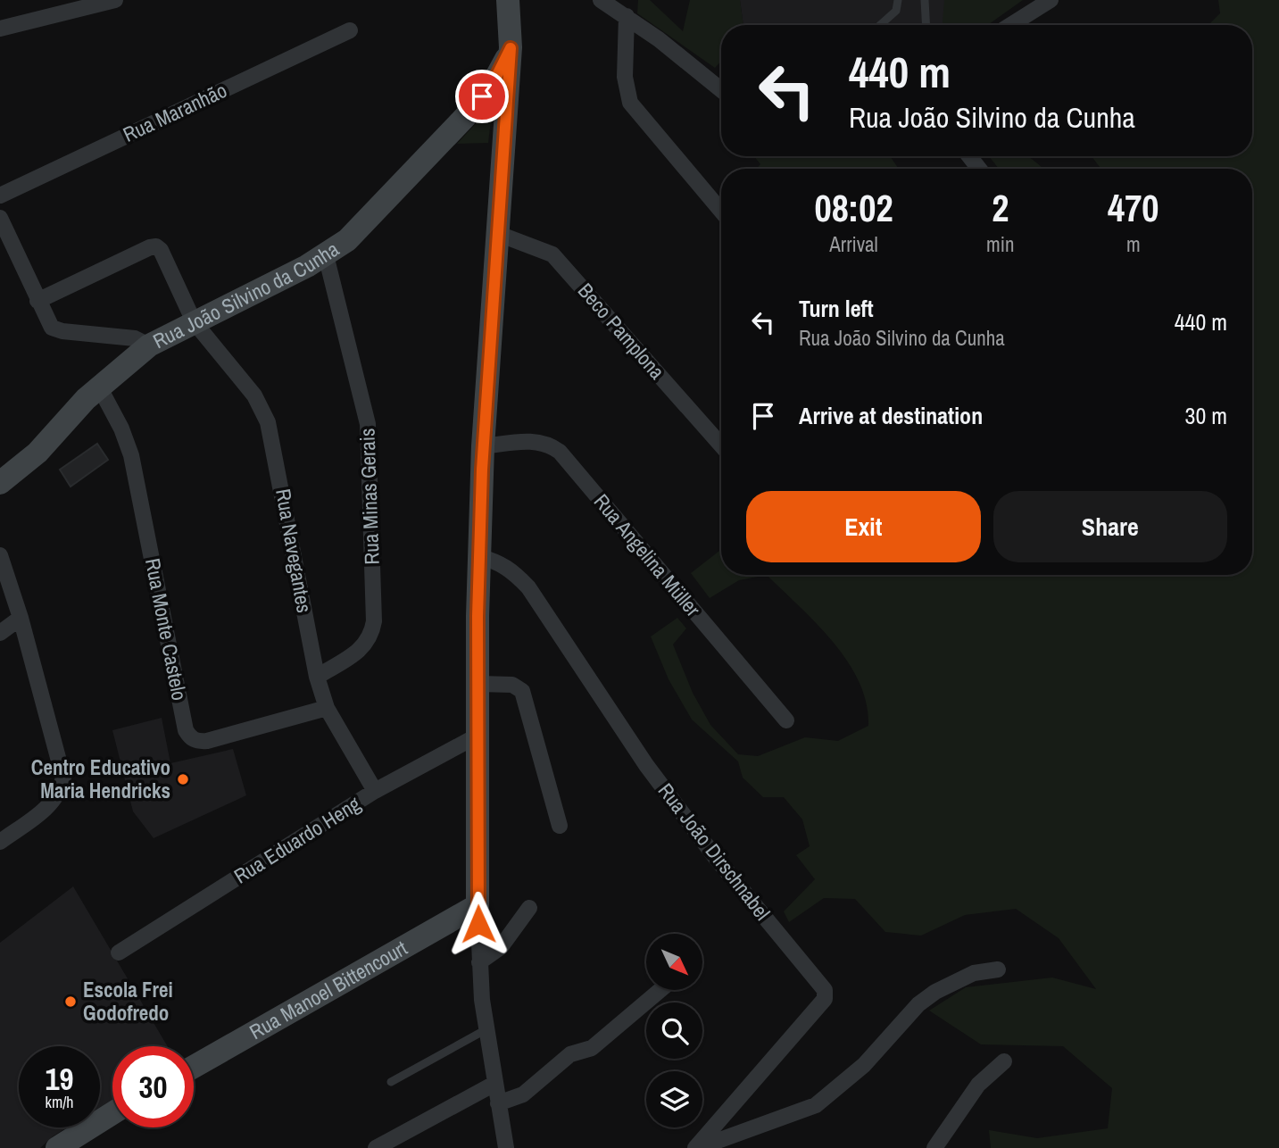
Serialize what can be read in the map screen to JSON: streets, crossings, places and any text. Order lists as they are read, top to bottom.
{
  "streets": {
    "street": [
      "Rua Maranhão",
      "Rua João Silvino da Cunha",
      "Beco Pamplona",
      "Rua Minas Gerais",
      "Rua Navegantes",
      "Rua Angelina Müller",
      "Rua Monte Castelo",
      "Rua Eduardo Heng",
      "Rua João Dirschnabel",
      "Rua Manoel Bittencourt"
    ]
  },
  "crossings": [
    ["Rua João Silvino da Cunha", "Rua Minas Gerais"],
    ["Rua João Silvino da Cunha", "Rua Navegantes"],
    ["Rua João Silvino da Cunha", "Rua Monte Castelo"],
    ["Rua Minas Gerais", "Rua Navegantes"],
    ["Rua Navegantes", "Rua Monte Castelo"],
    ["Rua Navegantes", "Rua Eduardo Heng"]
  ],
  "places": ["Centro Educativo Maria Hendricks", "Escola Frei Godofredo"],
  "north": "bottom right",
  "page": {
    "turn": ["440 m", "Rua João Silvino da Cunha"],
    "eta": [
      "08:02",
      "Arrival",
      "2",
      "min",
      "470",
      "m"
    ],
    "list": [
      {
        "name": "Turn left",
        "note": "Rua João Silvino da Cunha",
        "value": "440 m"
      },
      {
        "name": "Arrive at destination",
        "value": "30 m"
      }
    ],
    "buttons": ["Exit", "Share"],
    "speed": "19 km/h",
    "limit": "30"
  }
}
